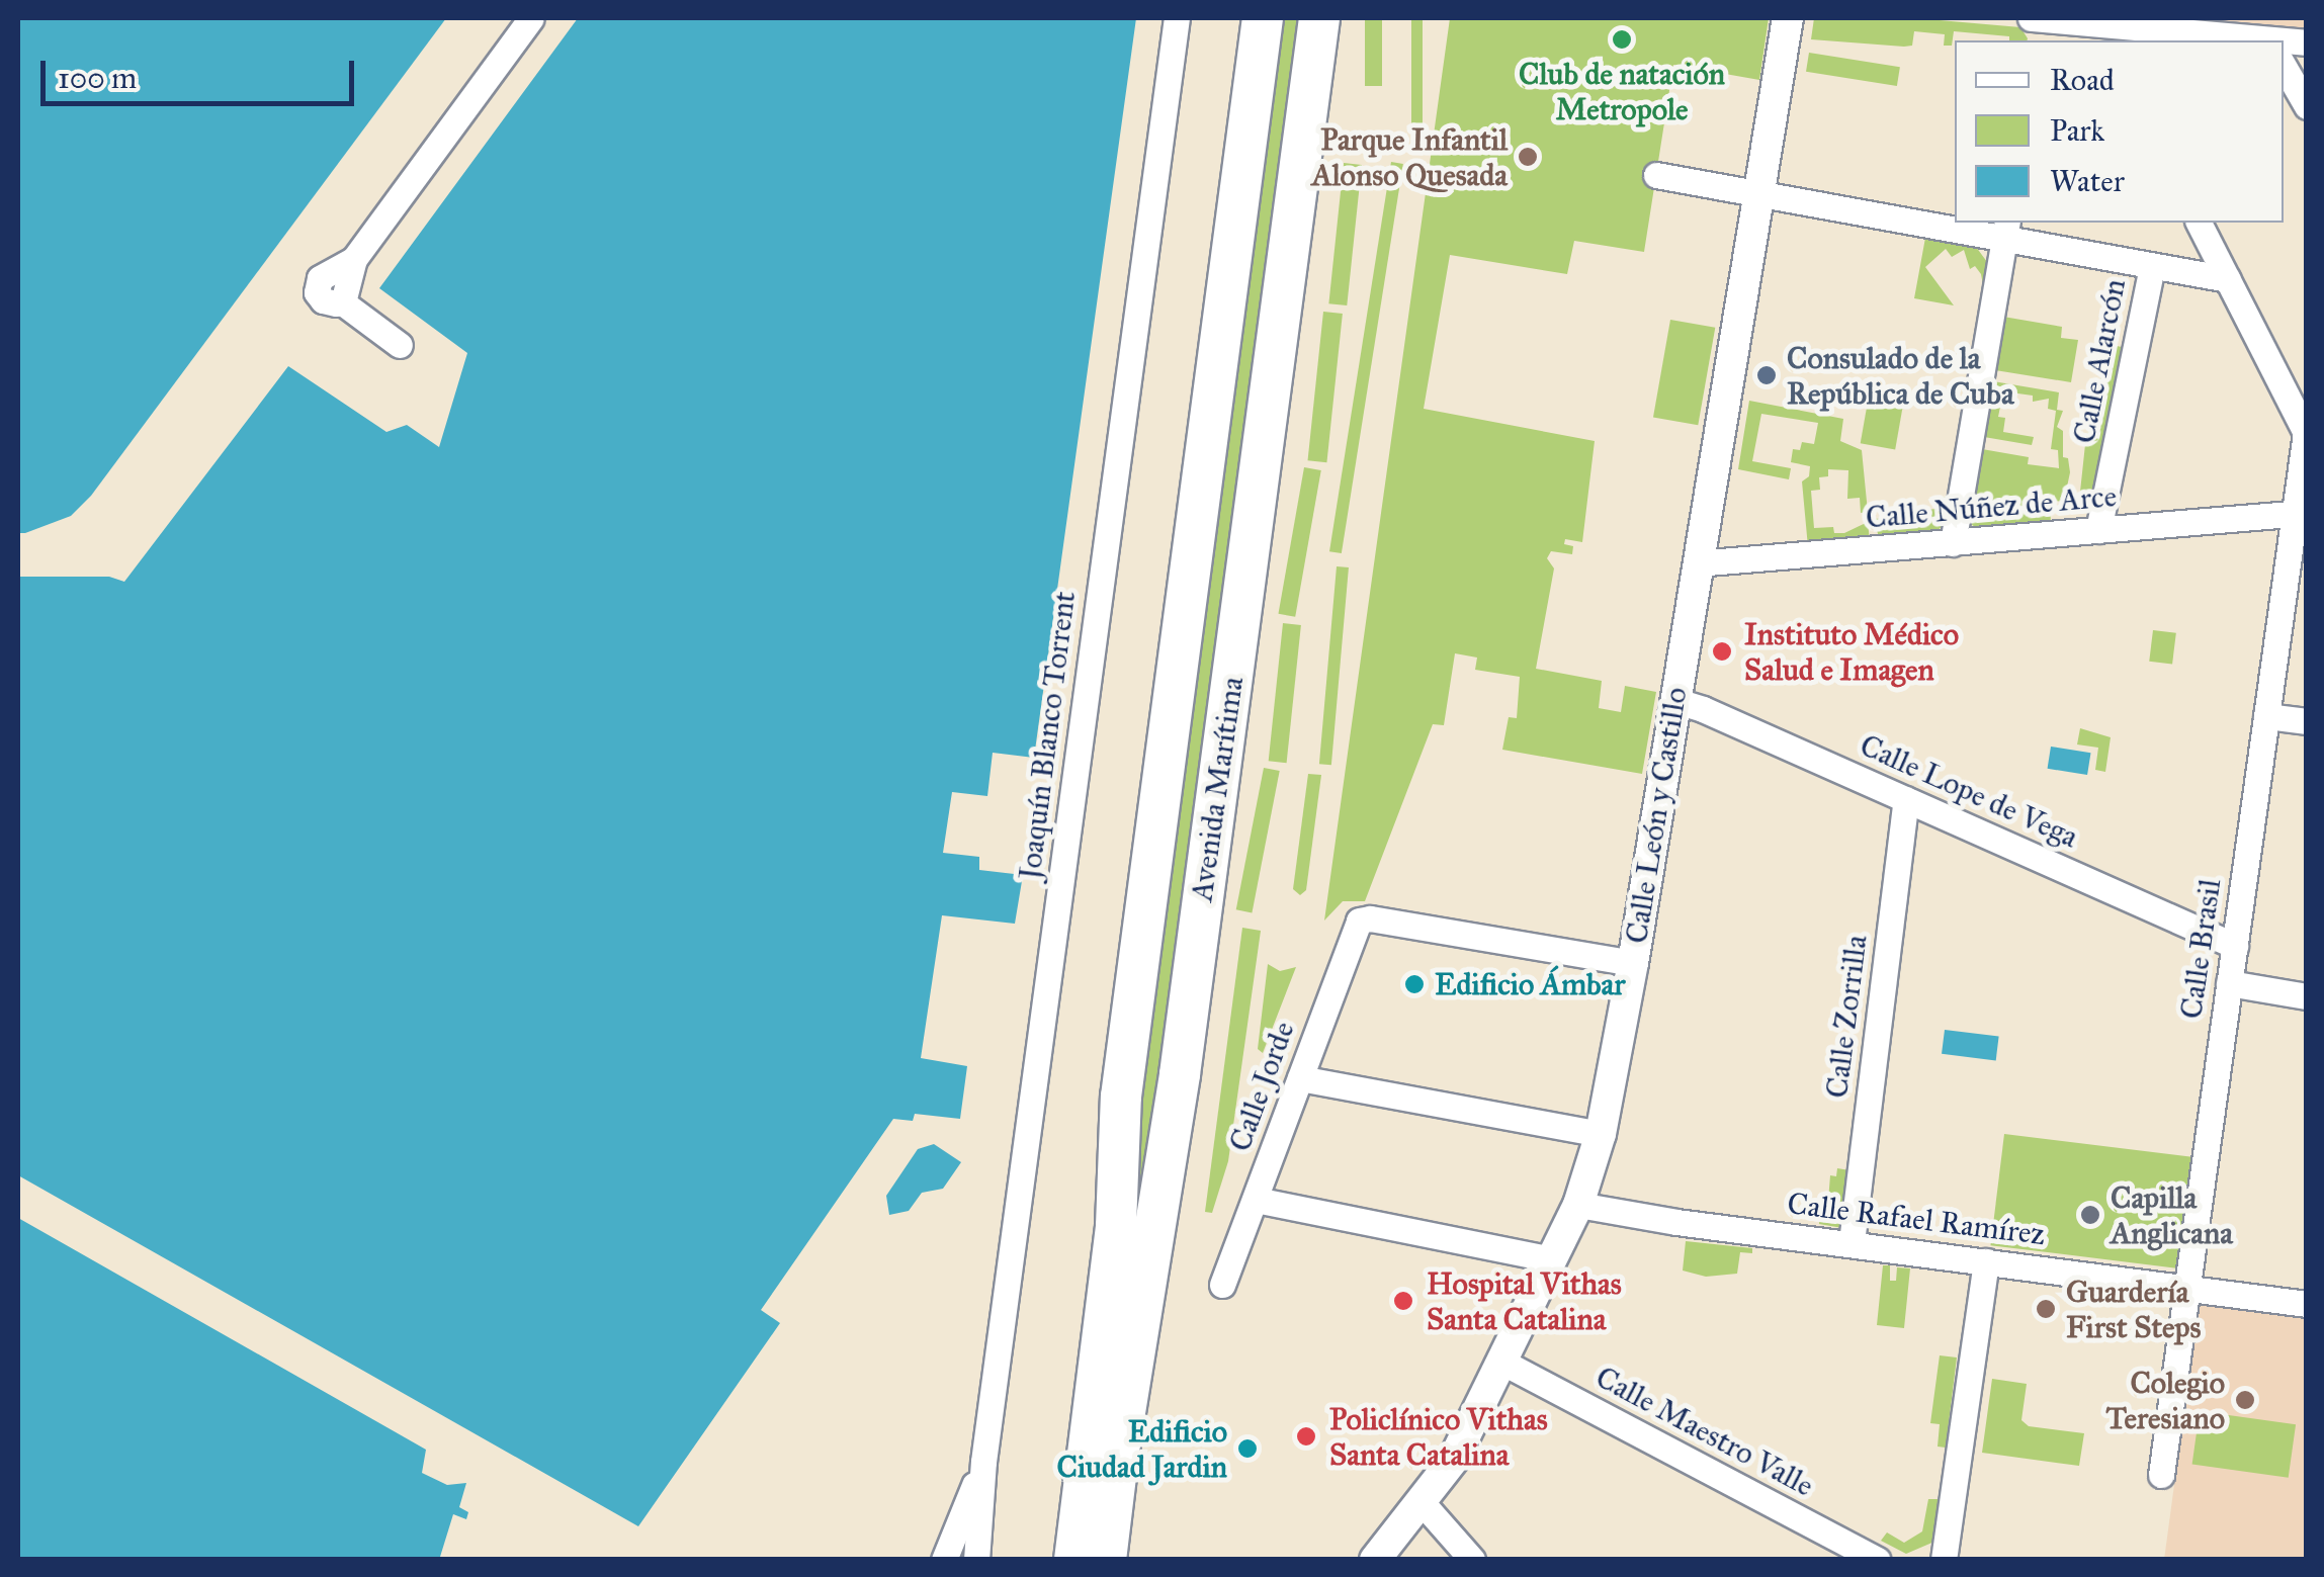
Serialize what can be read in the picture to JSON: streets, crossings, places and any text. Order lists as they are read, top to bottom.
{
  "streets": {
    "highway": ["Avenida Marítima"],
    "street": [
      "Calle Alarcón",
      "Calle Núñez de Arce",
      "Joaquín Blanco Torrent",
      "Calle Lope de Vega",
      "Calle León y Castillo",
      "Calle Brasil",
      "Calle Zorrilla",
      "Calle Jorde",
      "Calle Rafael Ramírez",
      "Calle Maestro Valle"
    ]
  },
  "crossings": [
    ["Calle Alarcón", "Calle Núñez de Arce"],
    ["Calle Núñez de Arce", "Calle León y Castillo"],
    ["Calle Núñez de Arce", "Calle Brasil"],
    ["Calle Lope de Vega", "Calle León y Castillo"],
    ["Calle Lope de Vega", "Calle Brasil"],
    ["Calle Lope de Vega", "Calle Zorrilla"],
    ["Calle León y Castillo", "Calle Jorde"],
    ["Calle León y Castillo", "Calle Rafael Ramírez"],
    ["Calle León y Castillo", "Calle Maestro Valle"],
    ["Calle Brasil", "Calle Rafael Ramírez"],
    ["Calle Zorrilla", "Calle Rafael Ramírez"]
  ],
  "places": [
    "Club de natación Metropole",
    "Parque Infantil Alonso Quesada",
    "Consulado de la República de Cuba",
    "Instituto Médico Salud e Imagen",
    "Edificio Ámbar",
    "Capilla Anglicana",
    "Hospital Vithas Santa Catalina",
    "Guardería First Steps",
    "Colegio Teresiano",
    "Policlínico Vithas Santa Catalina",
    "Edificio Ciudad Jardin"
  ],
  "legend": ["Road", "Park", "Water"],
  "scale_bar": "100 m"
}
